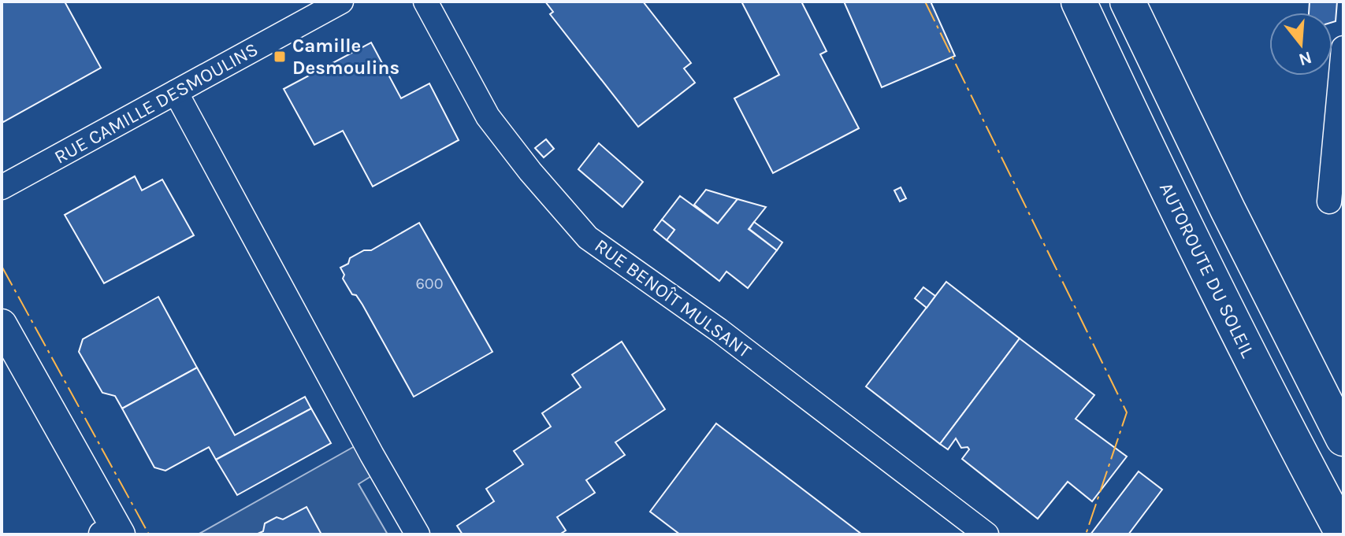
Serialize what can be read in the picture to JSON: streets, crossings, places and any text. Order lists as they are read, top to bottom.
{
  "streets": {
    "highway": ["AUTOROUTE DU SOLEIL"],
    "street": ["RUE CAMILLE DESMOULINS", "RUE BENOÎT MULSANT"]
  },
  "places": {
    "transit": ["Camille Desmoulins"]
  },
  "house_numbers": ["600"],
  "north": "bottom"
}
